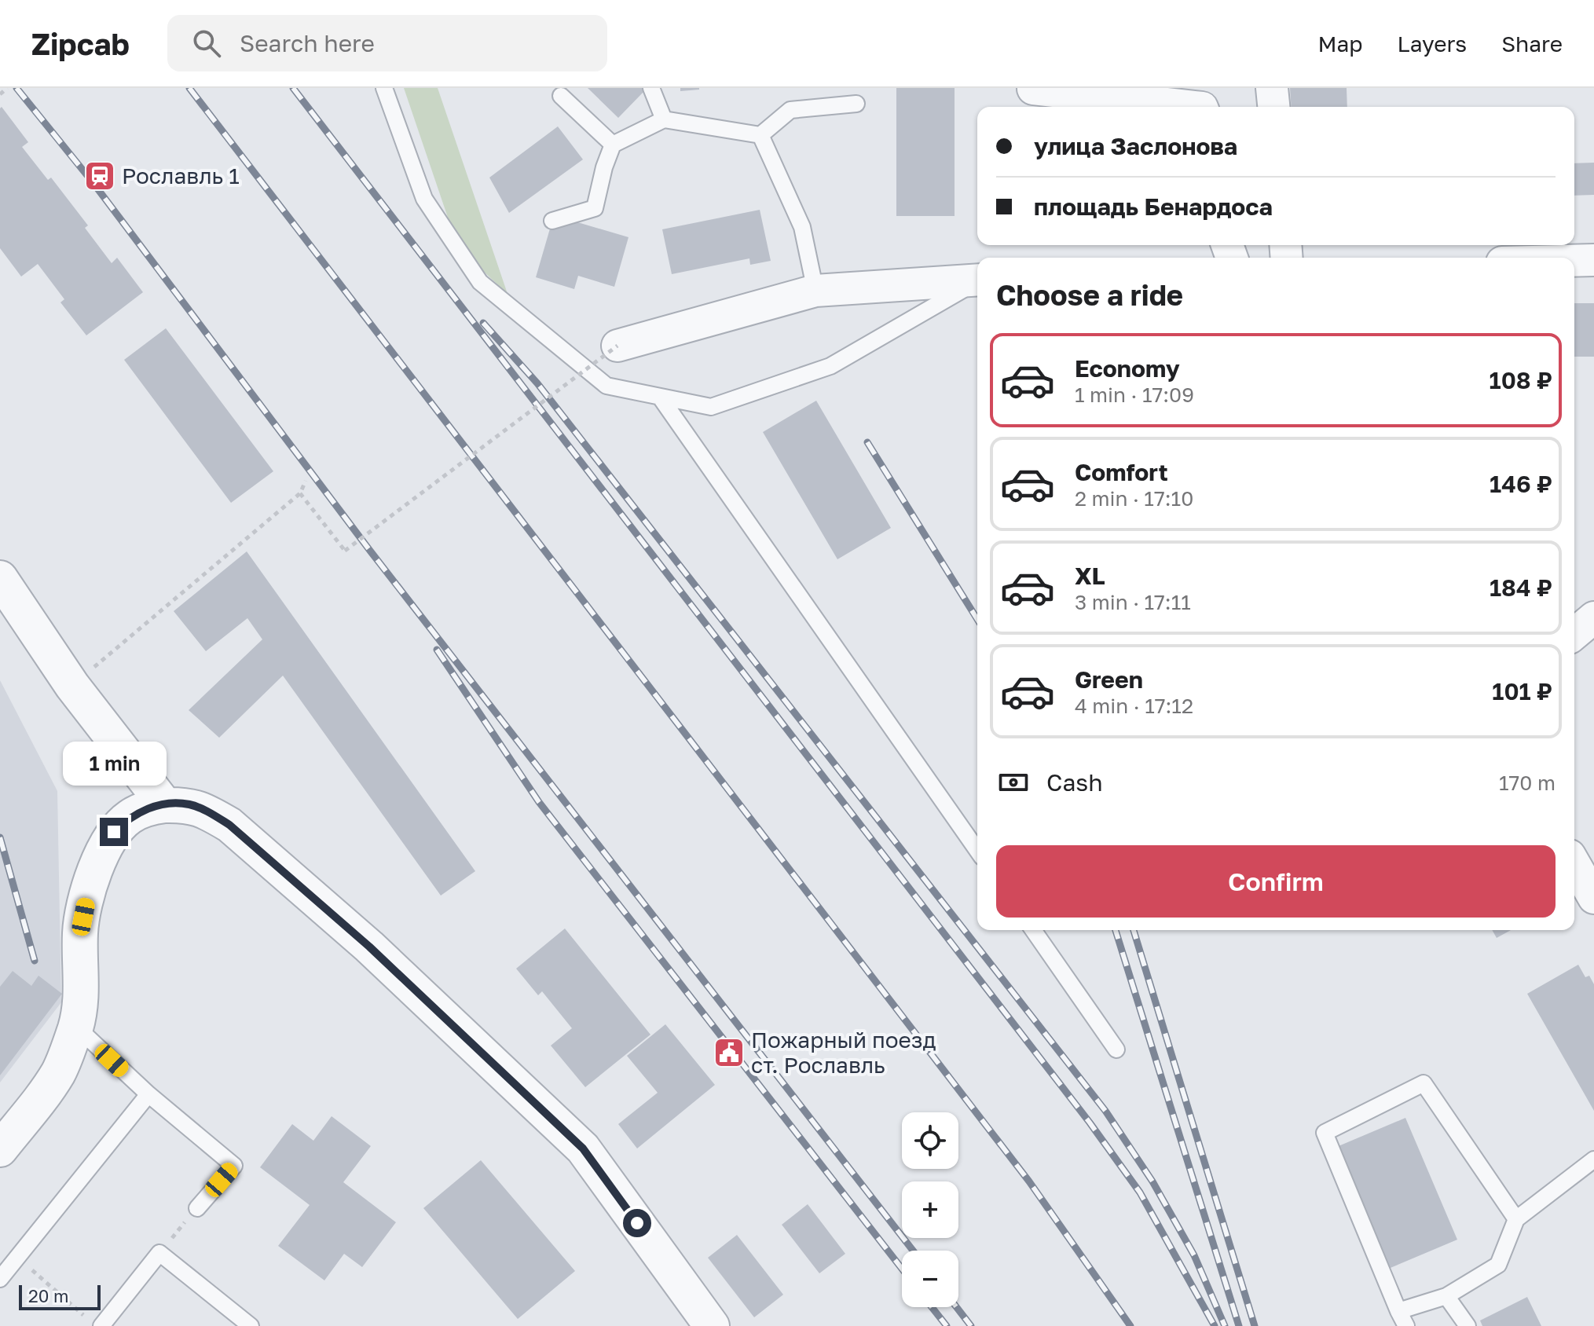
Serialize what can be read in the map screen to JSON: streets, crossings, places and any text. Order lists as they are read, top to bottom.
{
  "places": {
    "station": ["Рославль 1"],
    "public building": ["Пожарный поезд ст. Рославль"]
  },
  "scale_bar": "20 m",
  "page": {
    "header": "Zipcab",
    "search": "Search here",
    "nav": ["Map", "Layers", "Share"],
    "banner": ["улица Заслонова", "площадь Бенардоса"],
    "heading": "Choose a ride",
    "list": [
      {
        "name": "Economy",
        "note": "1 min · 17:09",
        "value": "108 ₽"
      },
      {
        "name": "Comfort",
        "note": "2 min · 17:10",
        "value": "146 ₽"
      },
      {
        "name": "XL",
        "note": "3 min · 17:11",
        "value": "184 ₽"
      },
      {
        "name": "Green",
        "note": "4 min · 17:12",
        "value": "101 ₽"
      }
    ],
    "bubble": "1 min",
    "pay": ["Cash", "170 m"],
    "buttons": "Confirm",
    "map_buttons": ["+", "−"],
    "scale": "20 m"
  }
}
